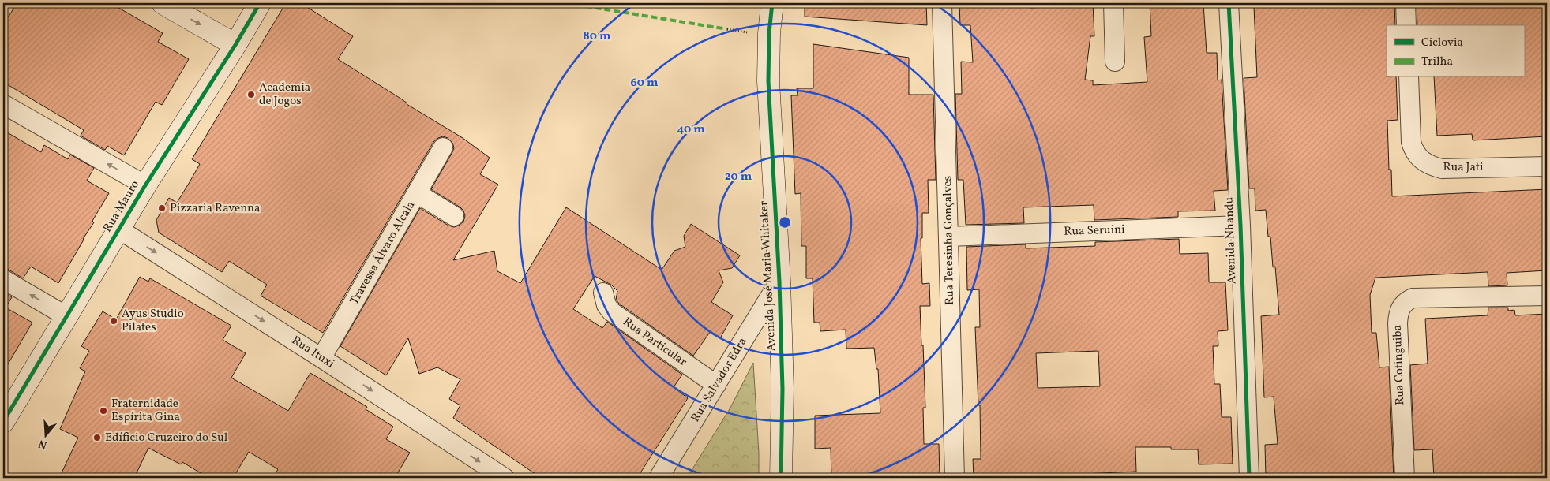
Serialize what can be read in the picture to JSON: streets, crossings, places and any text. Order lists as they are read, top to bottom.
{
  "streets": {
    "street": [
      "Rua Jati",
      "Rua Mauro",
      "Rua Seruini",
      "Rua Teresinha Gonçalves",
      "Avenida Nhandu",
      "Travessa Álvaro Alcala",
      "Avenida José Maria Whitaker",
      "Rua Particular",
      "Rua Ituxi",
      "Rua Cotinguiba",
      "Rua Salvador Edra"
    ]
  },
  "crossings": [
    ["Rua Mauro", "Rua Ituxi"],
    ["Rua Seruini", "Rua Teresinha Gonçalves"],
    ["Rua Seruini", "Avenida Nhandu"],
    ["Travessa Álvaro Alcala", "Rua Ituxi"],
    ["Avenida José Maria Whitaker", "Rua Salvador Edra"],
    ["Rua Particular", "Rua Salvador Edra"]
  ],
  "one_way": ["Rua Ituxi"],
  "places": [
    "Academia de Jogos",
    "Pizzaria Ravenna",
    "Ayus Studio Pilates",
    "Fraternidade Espírita Gina",
    "Edíficio Cruzeiro do Sul"
  ],
  "legend": ["Ciclovia", "Trilha"],
  "north": "bottom",
  "rings": [
    "80 m",
    "60 m",
    "40 m",
    "20 m"
  ]
}
